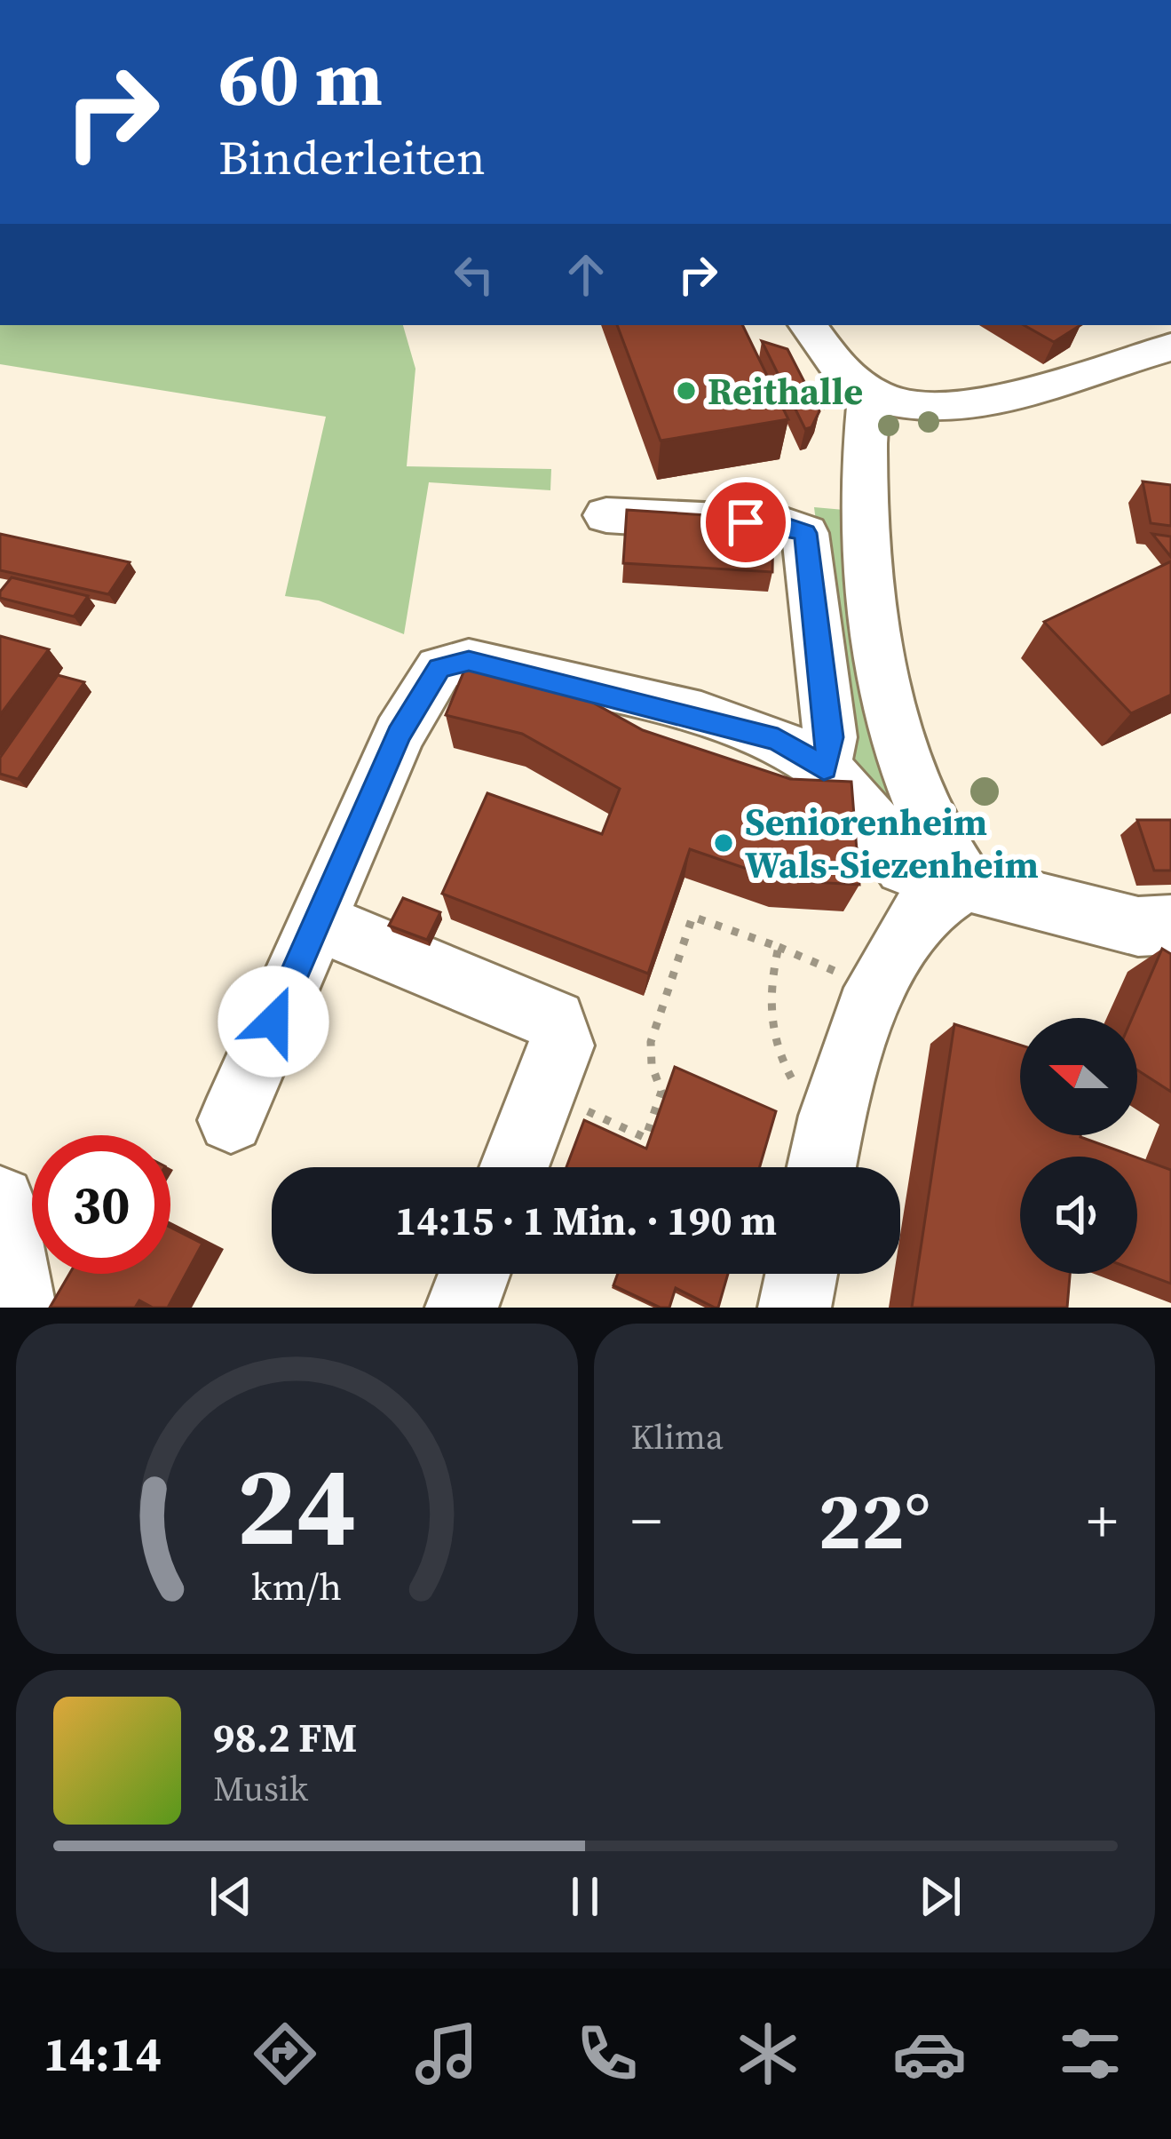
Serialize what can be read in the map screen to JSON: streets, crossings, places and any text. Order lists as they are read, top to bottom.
{
  "places": ["Reithalle", "Seniorenheim Wals-Siezenheim"],
  "north": "left",
  "page": {
    "turn": ["60 m", "Binderleiten"],
    "limit": "30",
    "trip": "14:15 · 1 Min. · 190 m",
    "tile": "Klima",
    "heat": ["−", "22°", "+"],
    "song": ["98.2 FM", "Musik"],
    "tabs": "14:14",
    "gauge": ["24", "km/h"]
  }
}
